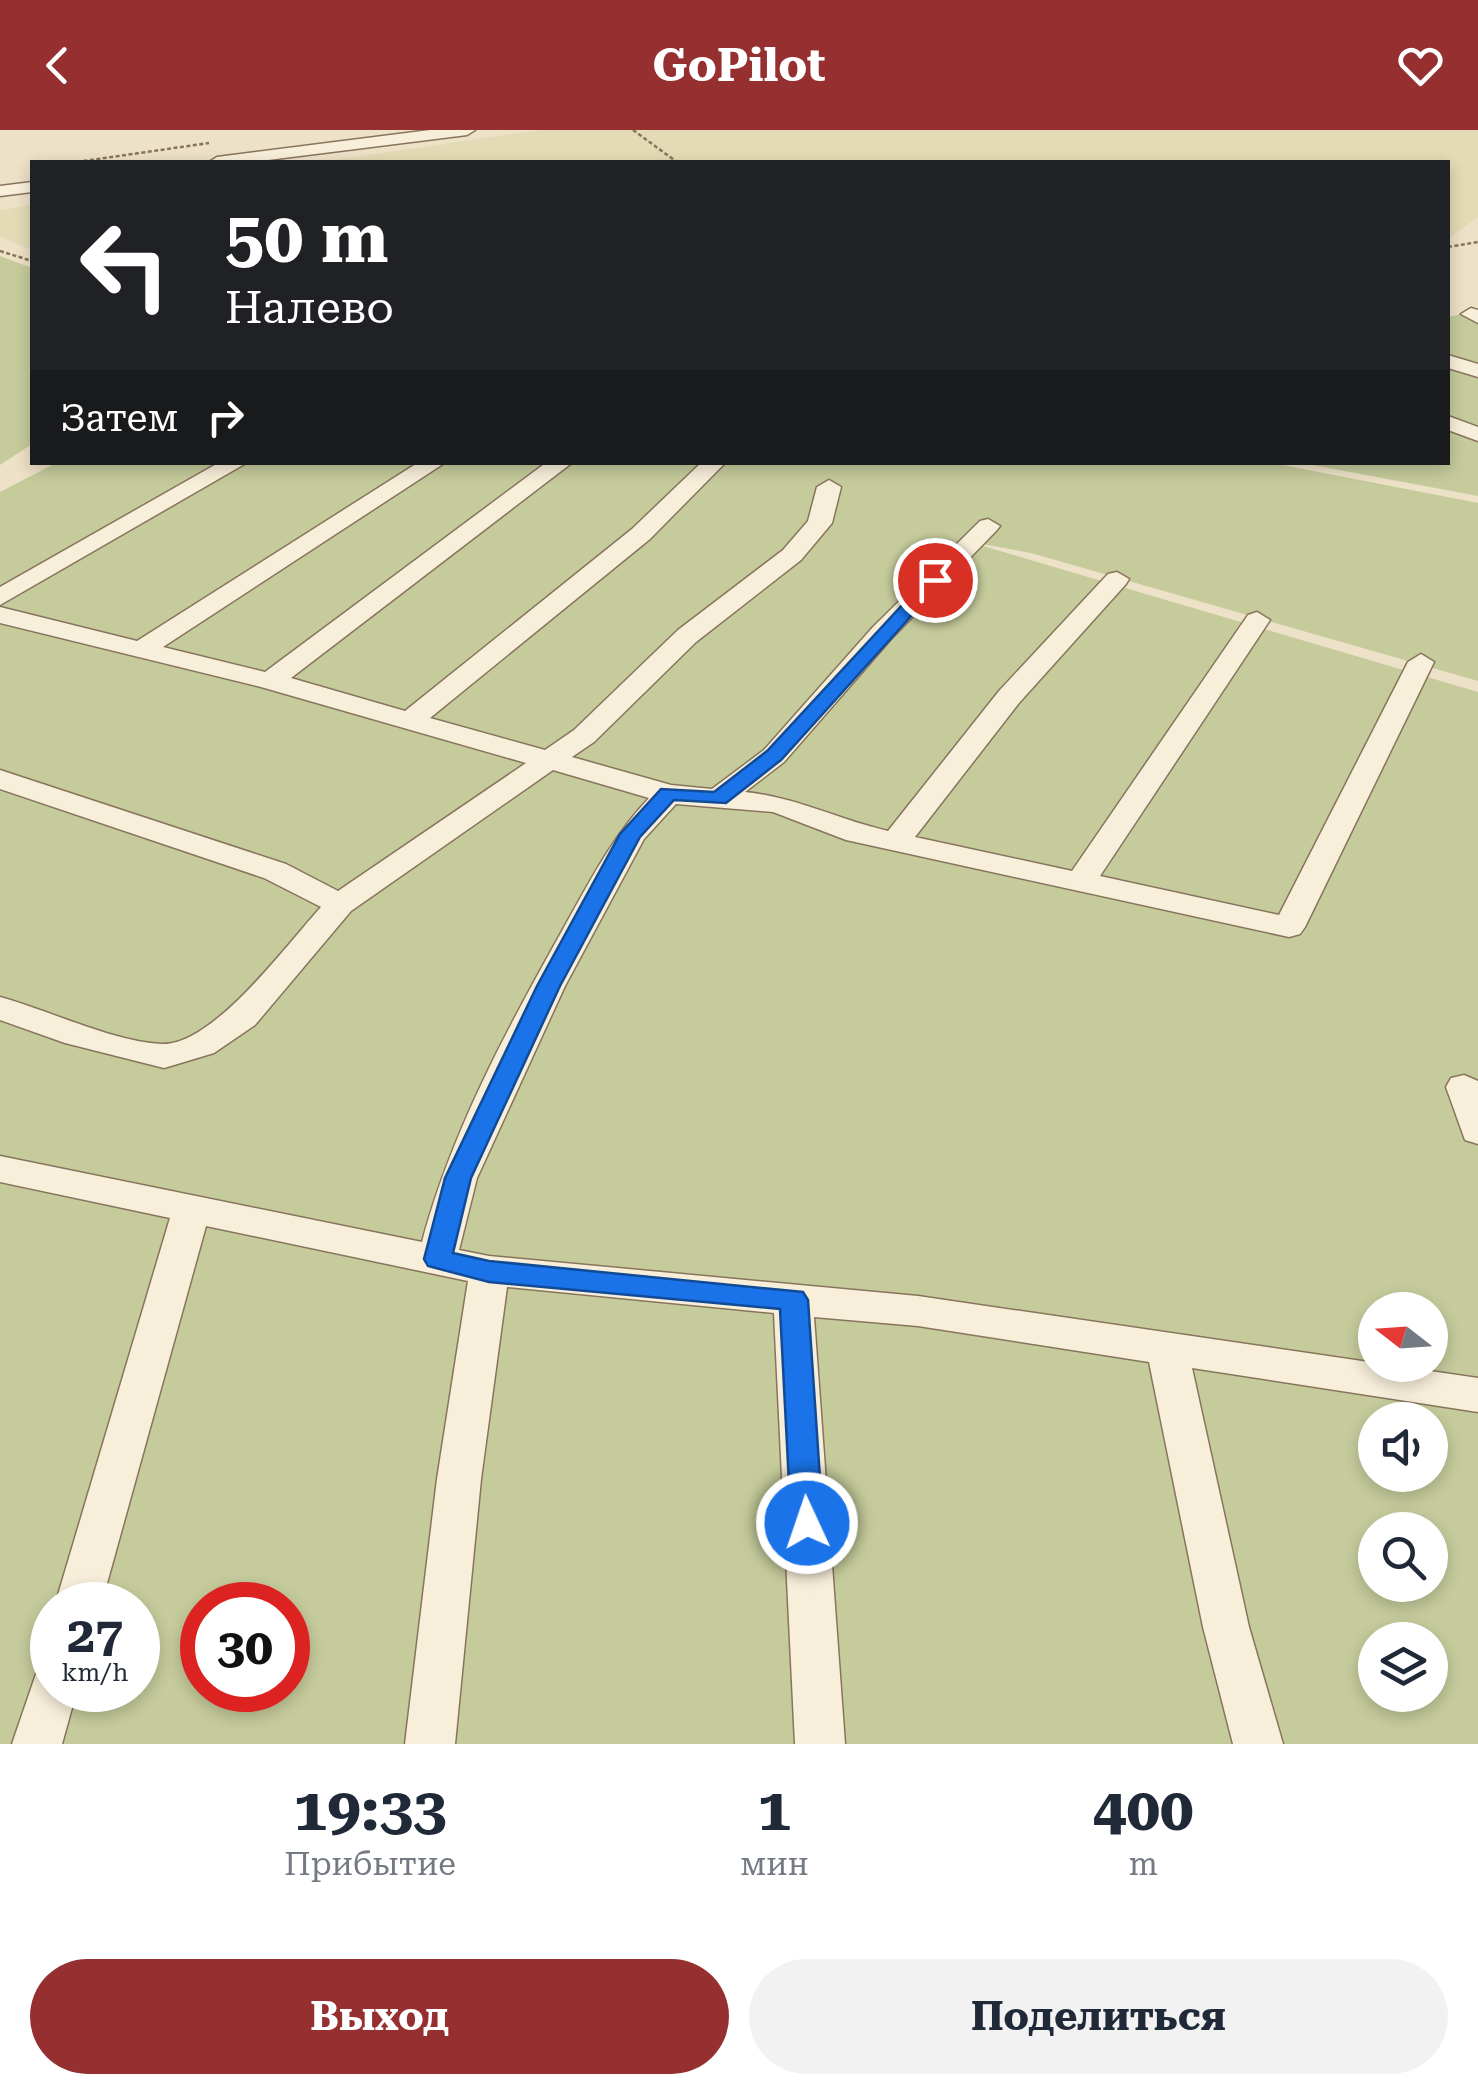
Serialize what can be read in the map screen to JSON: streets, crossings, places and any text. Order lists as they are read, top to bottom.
{
  "north": "left",
  "page": {
    "header": "GoPilot",
    "turn": ["50 m", "Налево"],
    "then": "Затем",
    "speed": "27 km/h",
    "limit": "30",
    "eta": [
      "19:33",
      "Прибытие",
      "1",
      "мин",
      "400",
      "m"
    ],
    "buttons": ["Выход", "Поделиться"]
  }
}
